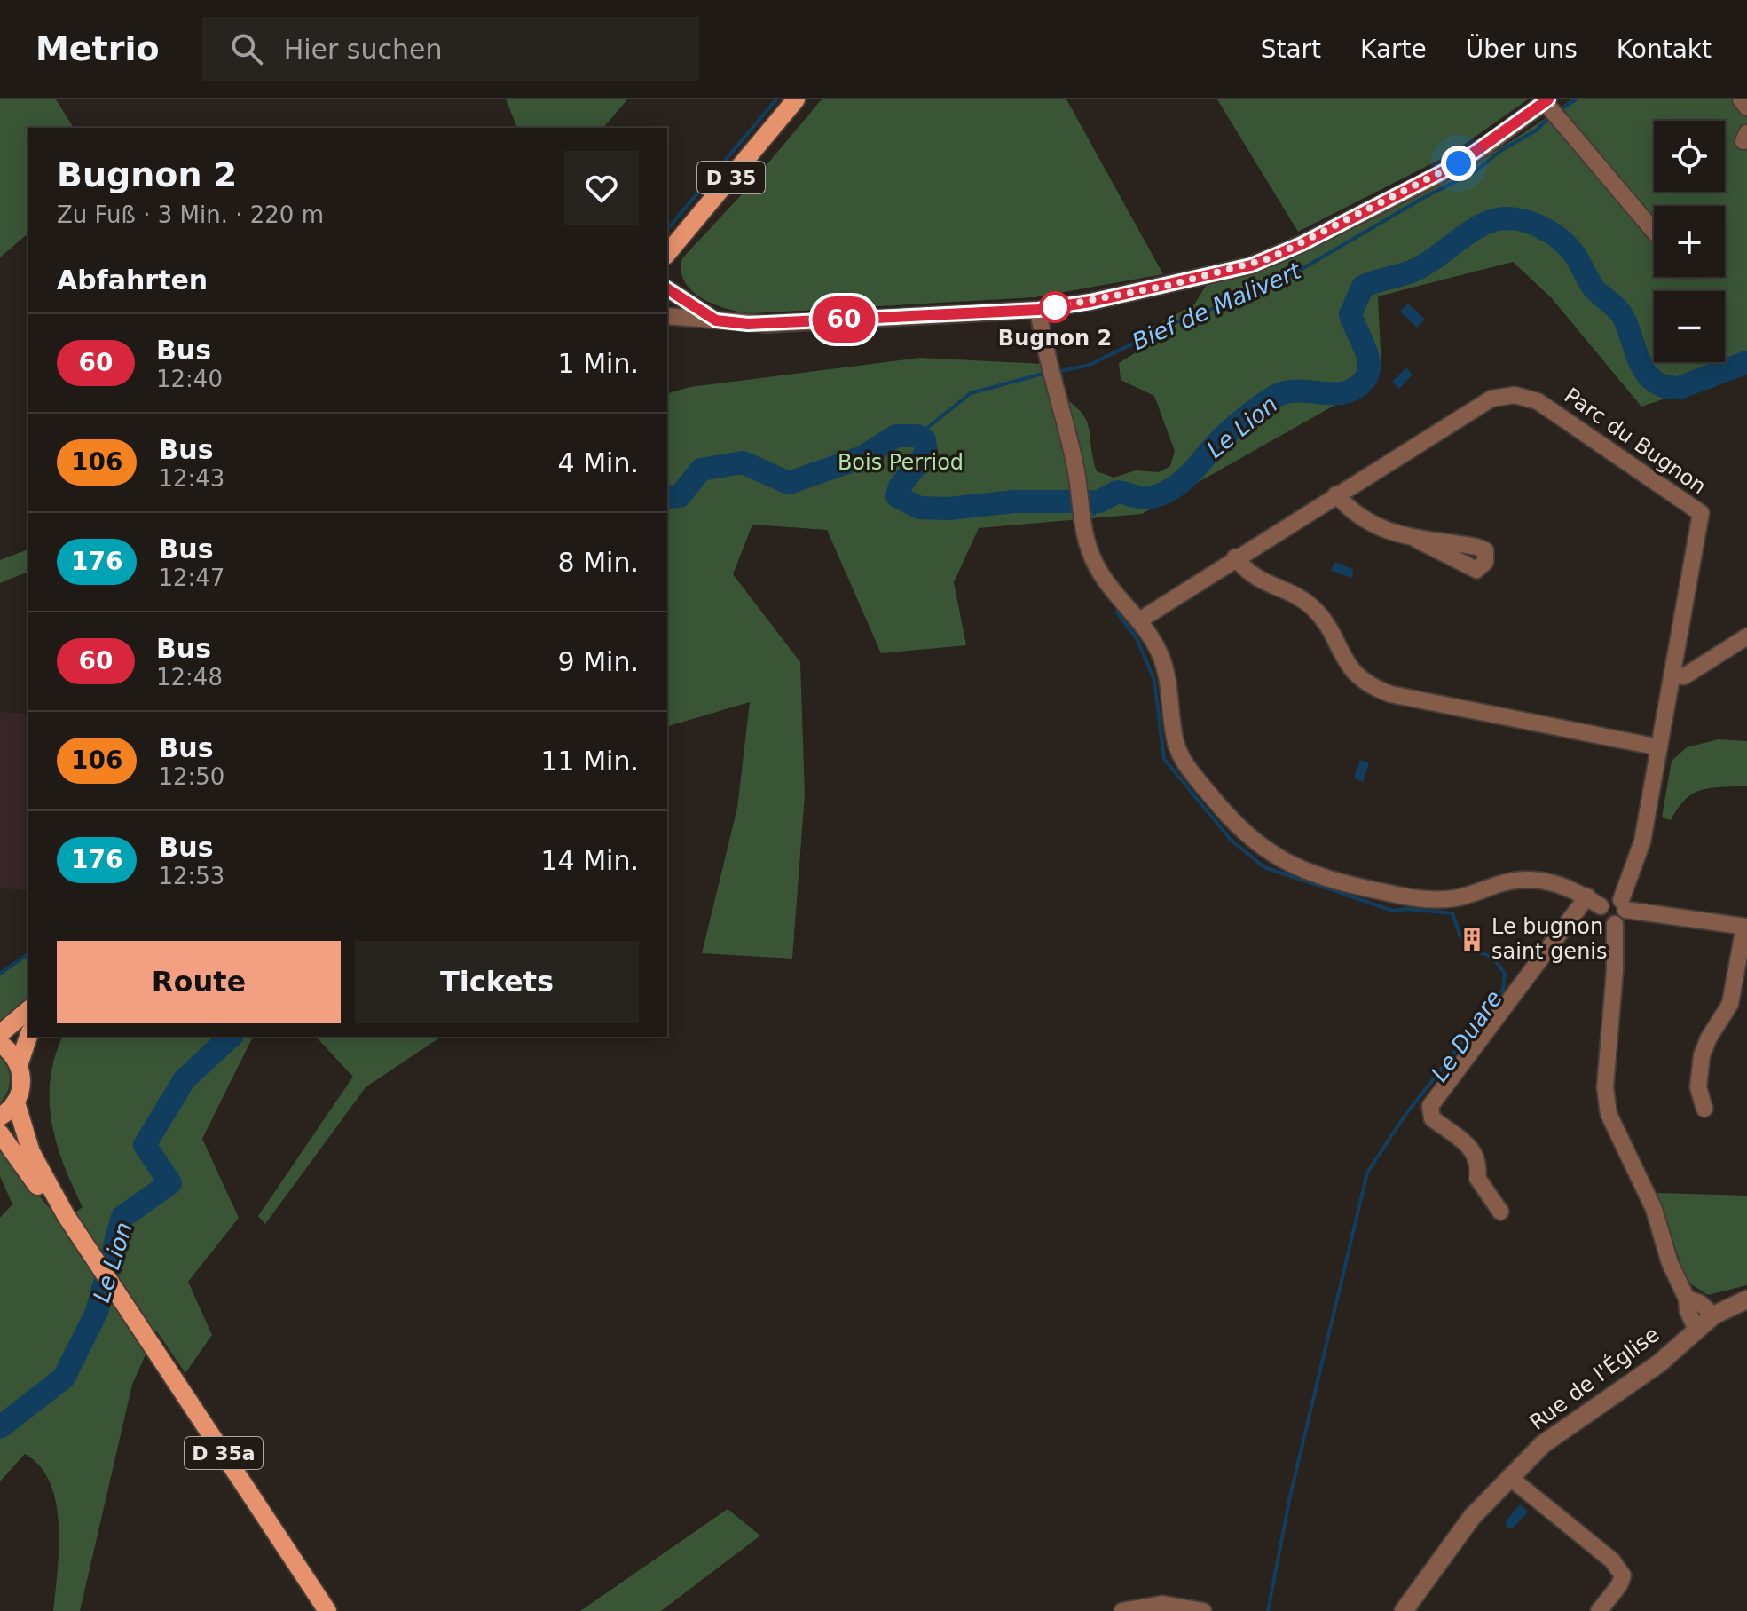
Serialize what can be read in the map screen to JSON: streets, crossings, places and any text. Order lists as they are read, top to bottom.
{
  "streets": {
    "main road": ["D 35", "D 35a"],
    "street": ["Parc du Bugnon", "Rue de l'Église"]
  },
  "water": ["Bief de Malivert", "Le Lion", "Le Duare"],
  "parks": ["Bois Perriod"],
  "places": {
    "other": ["Bugnon 2"],
    "building": ["Le bugnon saint genis"]
  },
  "lines": ["bus line 60"],
  "page": {
    "header": "Metrio",
    "search": "Hier suchen",
    "nav": [
      "Start",
      "Karte",
      "Über uns",
      "Kontakt"
    ],
    "on_map": "60",
    "map_buttons": ["+", "−"],
    "heading": [
      ["Bugnon 2", "Zu Fuß · 3 Min. · 220 m"],
      "Abfahrten"
    ],
    "list": [
      {
        "mark": "60",
        "name": "Bus",
        "note": "12:40",
        "value": "1 Min."
      },
      {
        "mark": "106",
        "name": "Bus",
        "note": "12:43",
        "value": "4 Min."
      },
      {
        "mark": "176",
        "name": "Bus",
        "note": "12:47",
        "value": "8 Min."
      },
      {
        "mark": "60",
        "name": "Bus",
        "note": "12:48",
        "value": "9 Min."
      },
      {
        "mark": "106",
        "name": "Bus",
        "note": "12:50",
        "value": "11 Min."
      },
      {
        "mark": "176",
        "name": "Bus",
        "note": "12:53",
        "value": "14 Min."
      }
    ],
    "buttons": ["Route", "Tickets"]
  }
}
